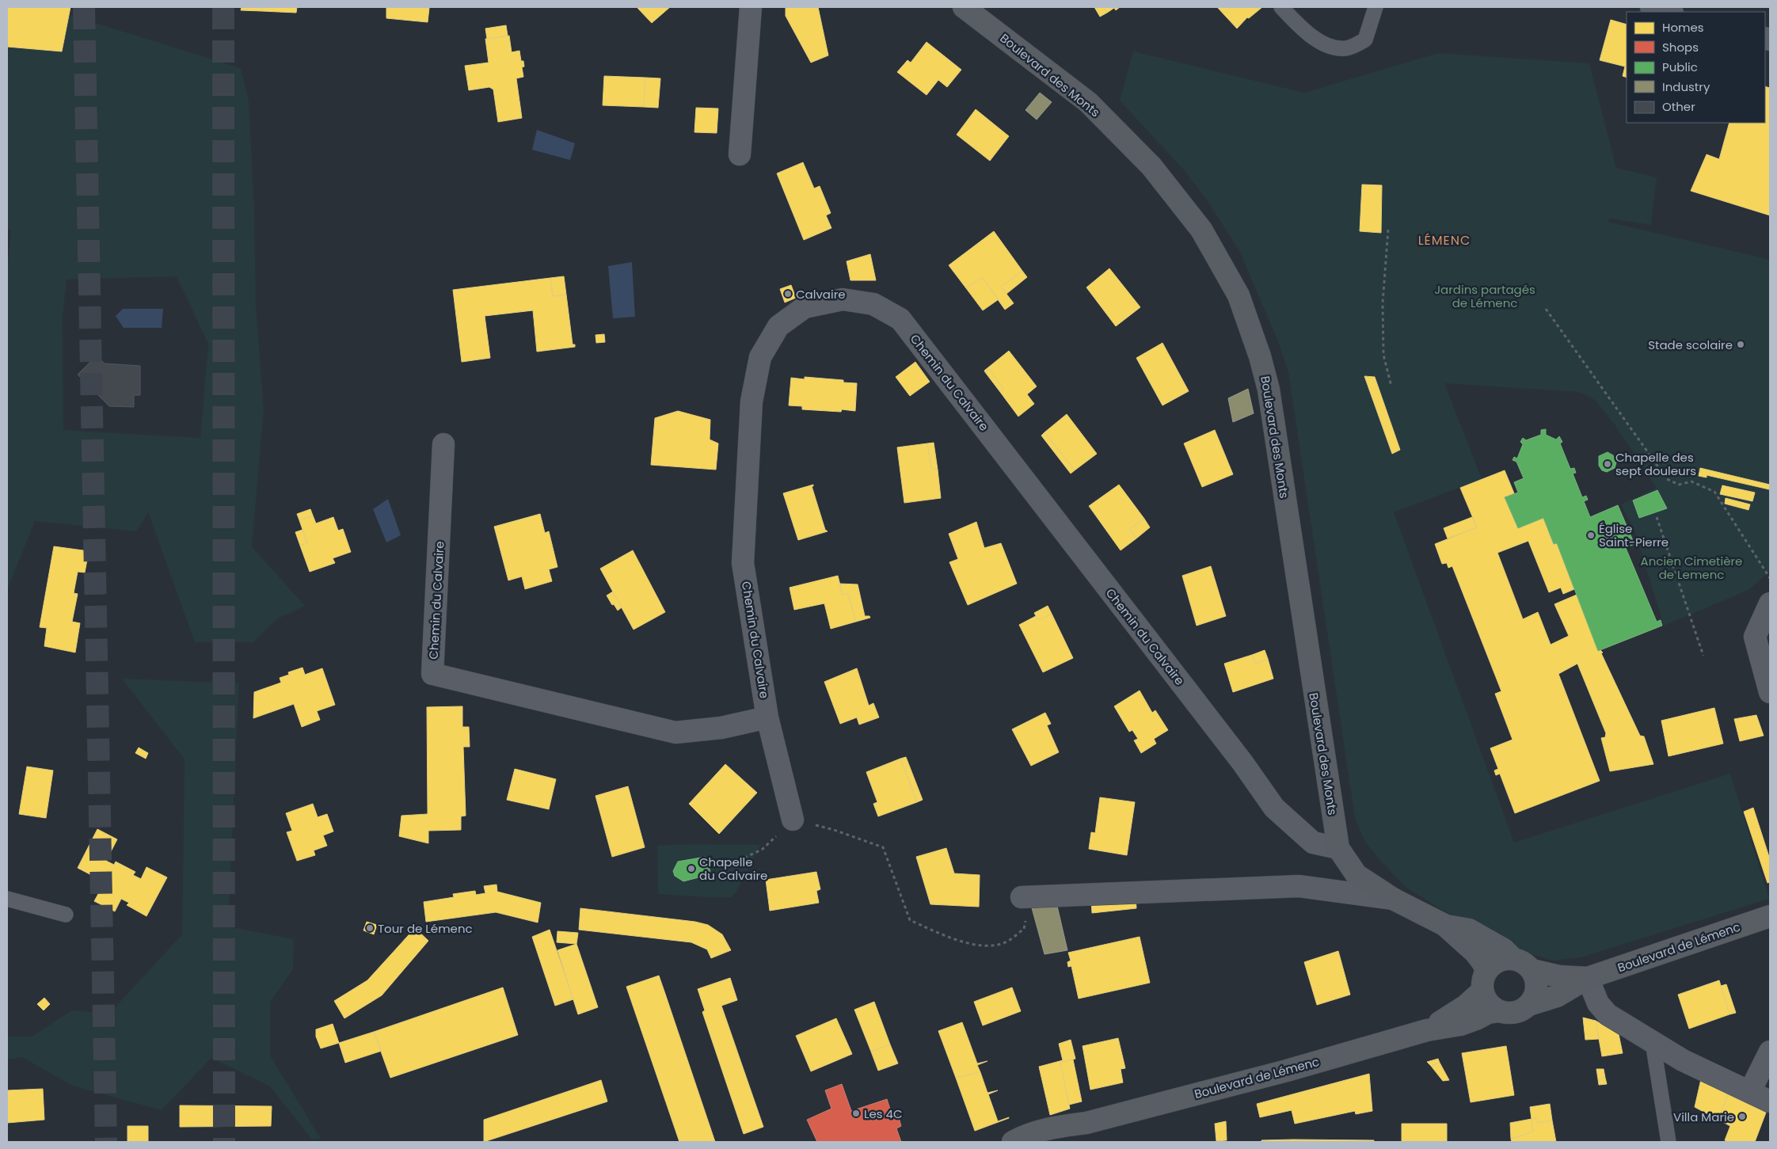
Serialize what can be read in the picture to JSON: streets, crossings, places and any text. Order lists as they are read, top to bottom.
{
  "streets": {
    "street": ["Boulevard des Monts", "Chemin du Calvaire", "Boulevard de Lémenc"]
  },
  "crossings": [
    ["Boulevard des Monts", "Chemin du Calvaire"]
  ],
  "districts": ["LÉMENC"],
  "parks": ["Jardins partagés de Lémenc", "Ancien Cimetière de Lemenc"],
  "places": [
    "Calvaire",
    "Stade scolaire",
    "Chapelle des sept douleurs",
    "Église Saint-Pierre",
    "Chapelle du Calvaire",
    "Tour de Lémenc",
    "Les 4C",
    "Villa Marie"
  ],
  "legend": [
    "Homes",
    "Shops",
    "Public",
    "Industry",
    "Other"
  ]
}
